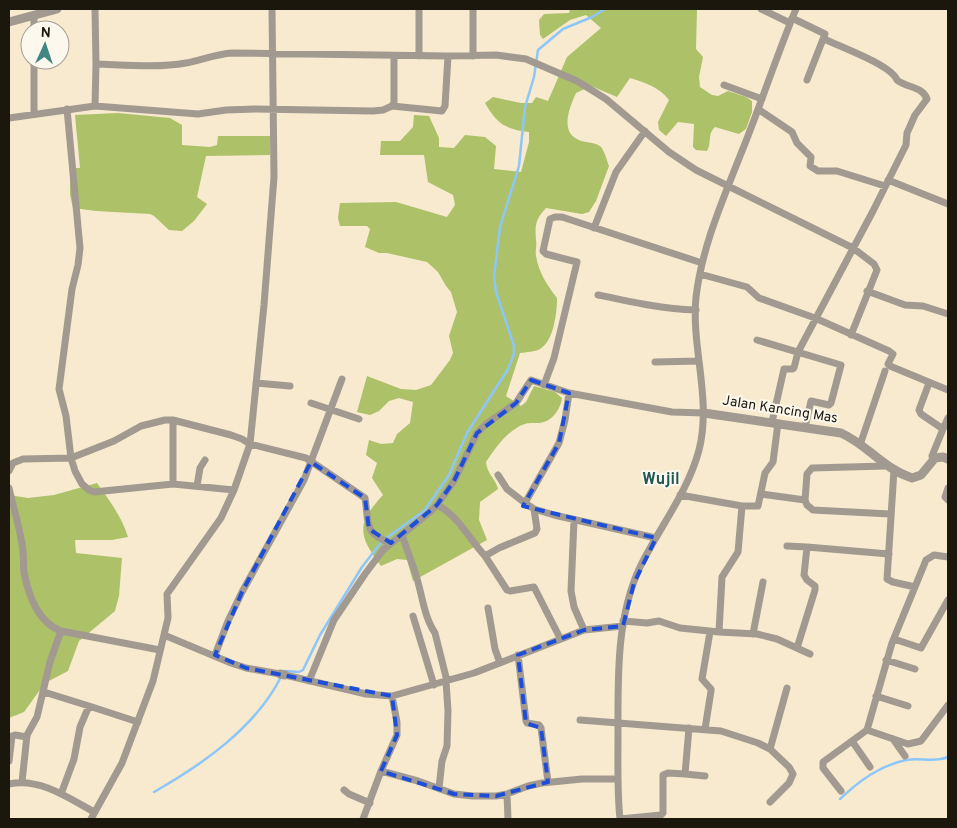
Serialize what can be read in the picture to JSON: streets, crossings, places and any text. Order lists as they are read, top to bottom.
{
  "streets": {
    "street": ["Jalan Kancing Mas"]
  },
  "districts": ["Wujil"],
  "north": "top"
}
